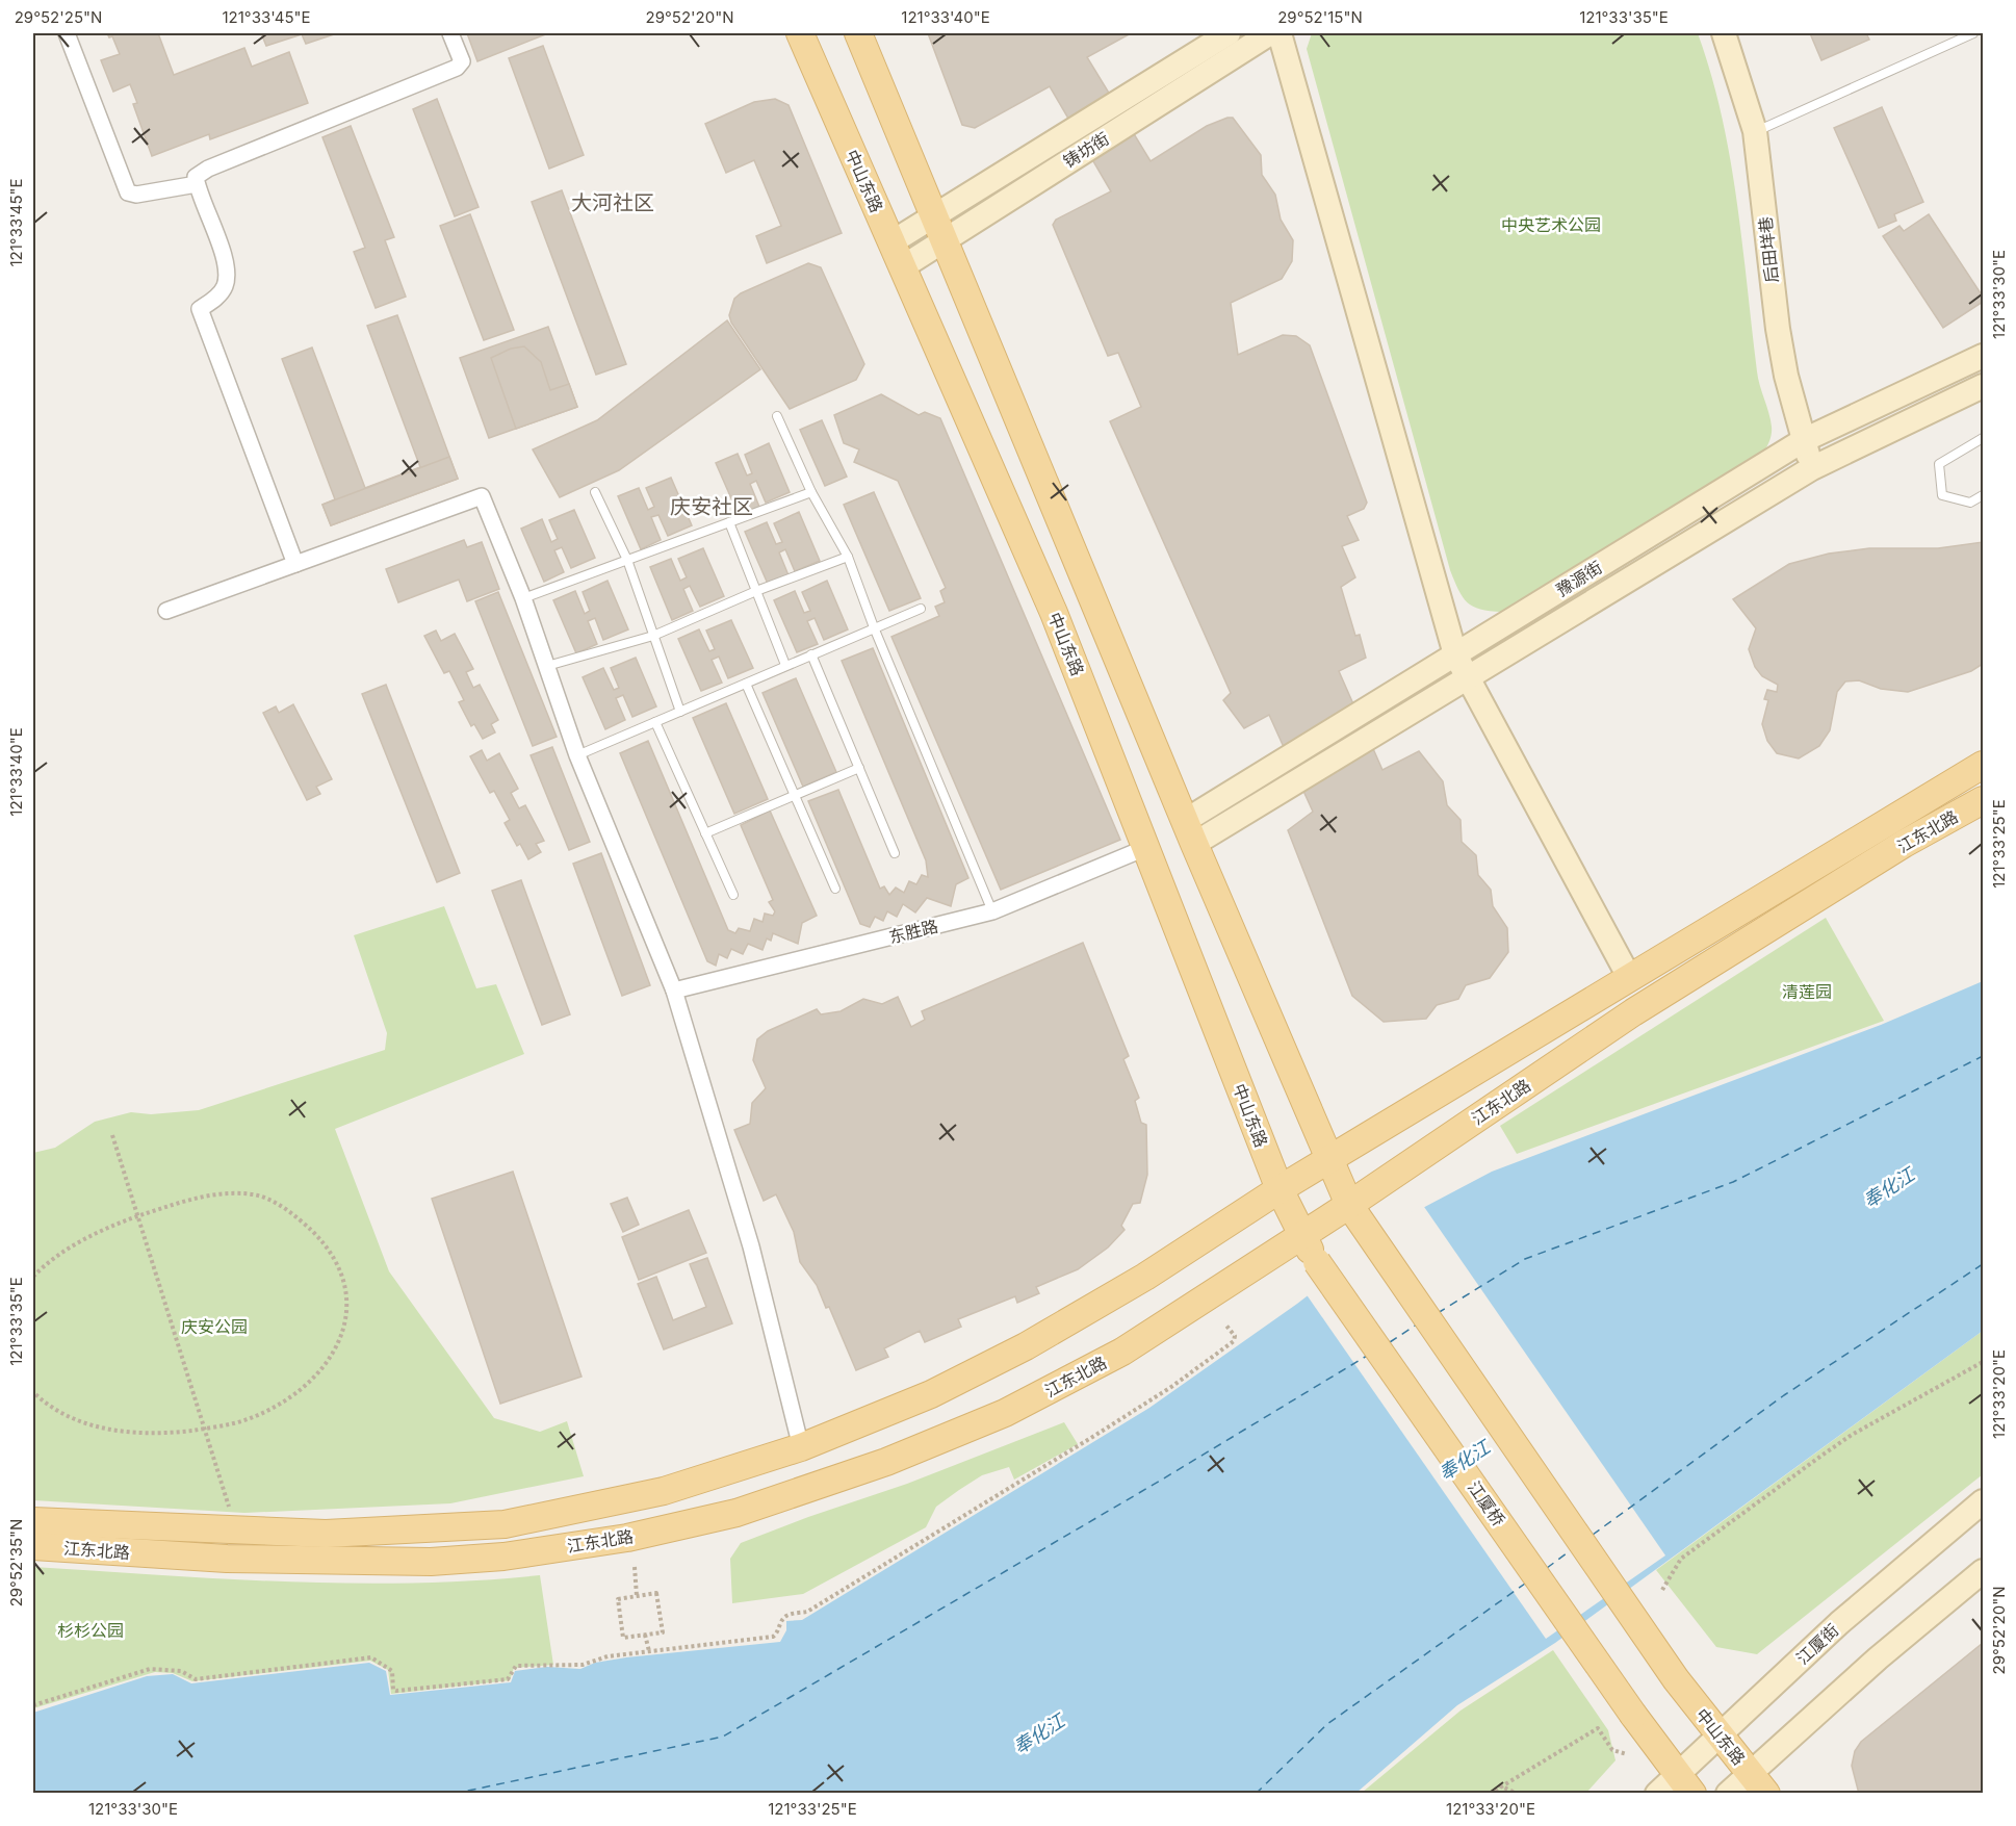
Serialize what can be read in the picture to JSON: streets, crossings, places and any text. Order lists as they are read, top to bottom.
{
  "streets": {
    "main road": ["中山东路", "江东北路", "江厦桥"],
    "street": [
      "铸坊街",
      "后田垟巷",
      "豫源街",
      "东胜路",
      "江厦街"
    ]
  },
  "crossings": [
    ["铸坊街", "中山东路"],
    ["中山东路", "江东北路"],
    ["中山东路", "东胜路"],
    ["中山东路", "江厦桥"],
    ["中山东路", "江厦街"],
    ["后田垟巷", "豫源街"],
    ["江厦桥", "江厦街"]
  ],
  "districts": ["大河社区", "庆安社区"],
  "water": ["奉化江"],
  "parks": [
    "中央艺术公园",
    "清莲园",
    "庆安公园",
    "杉杉公园"
  ],
  "coordinates": [
    "29°52'25\"N",
    "121°33'45\"E",
    "29°52'20\"N",
    "121°33'40\"E",
    "29°52'15\"N",
    "121°33'35\"E",
    "121°33'30\"E",
    "121°33'25\"E",
    "121°33'20\"E",
    "29°52'35\"N"
  ]
}
